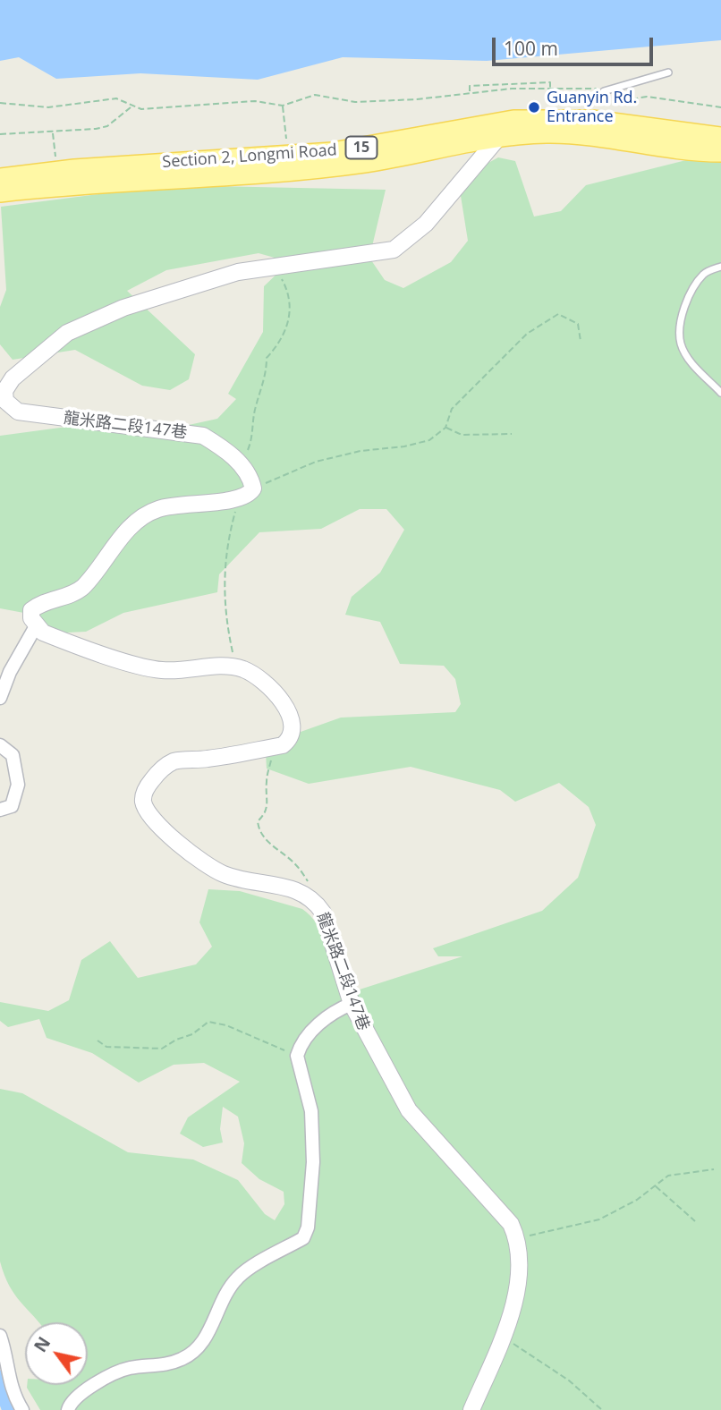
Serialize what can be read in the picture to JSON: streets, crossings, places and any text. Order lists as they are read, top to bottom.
{
  "streets": {
    "main road": ["15", "Section 2, Longmi Road"],
    "street": ["龍米路二段147巷"]
  },
  "crossings": [
    ["Section 2, Longmi Road", "龍米路二段147巷"]
  ],
  "places": ["Guanyin Rd. Entrance"],
  "scale_bar": "100 m",
  "north": "top left"
}
